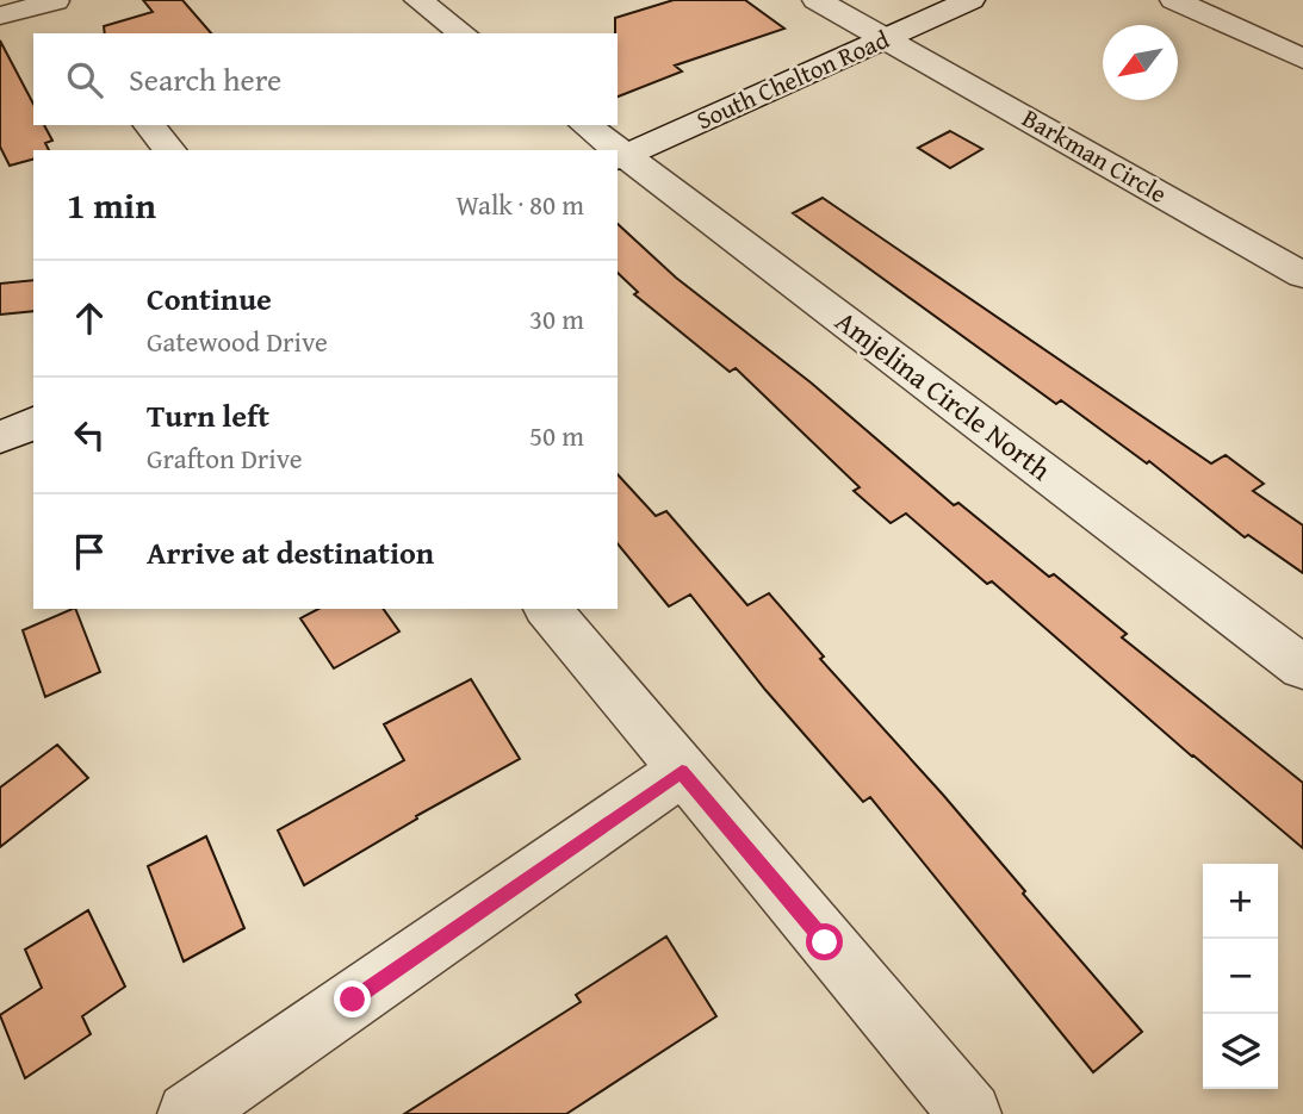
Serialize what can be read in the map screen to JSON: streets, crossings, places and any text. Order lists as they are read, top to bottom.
{
  "streets": {
    "street": ["South Chelton Road", "Barkman Circle", "Amjelina Circle North"]
  },
  "crossings": [
    ["South Chelton Road", "Barkman Circle"],
    ["South Chelton Road", "Amjelina Circle North"]
  ],
  "north": "bottom left",
  "page": {
    "search": "Search here",
    "heading": ["1 min", "Walk · 80 m"],
    "list": [
      ["Continue", "Gatewood Drive", "30 m"],
      ["Turn left", "Grafton Drive", "50 m"],
      "Arrive at destination"
    ],
    "map_buttons": ["+", "−"]
  }
}
